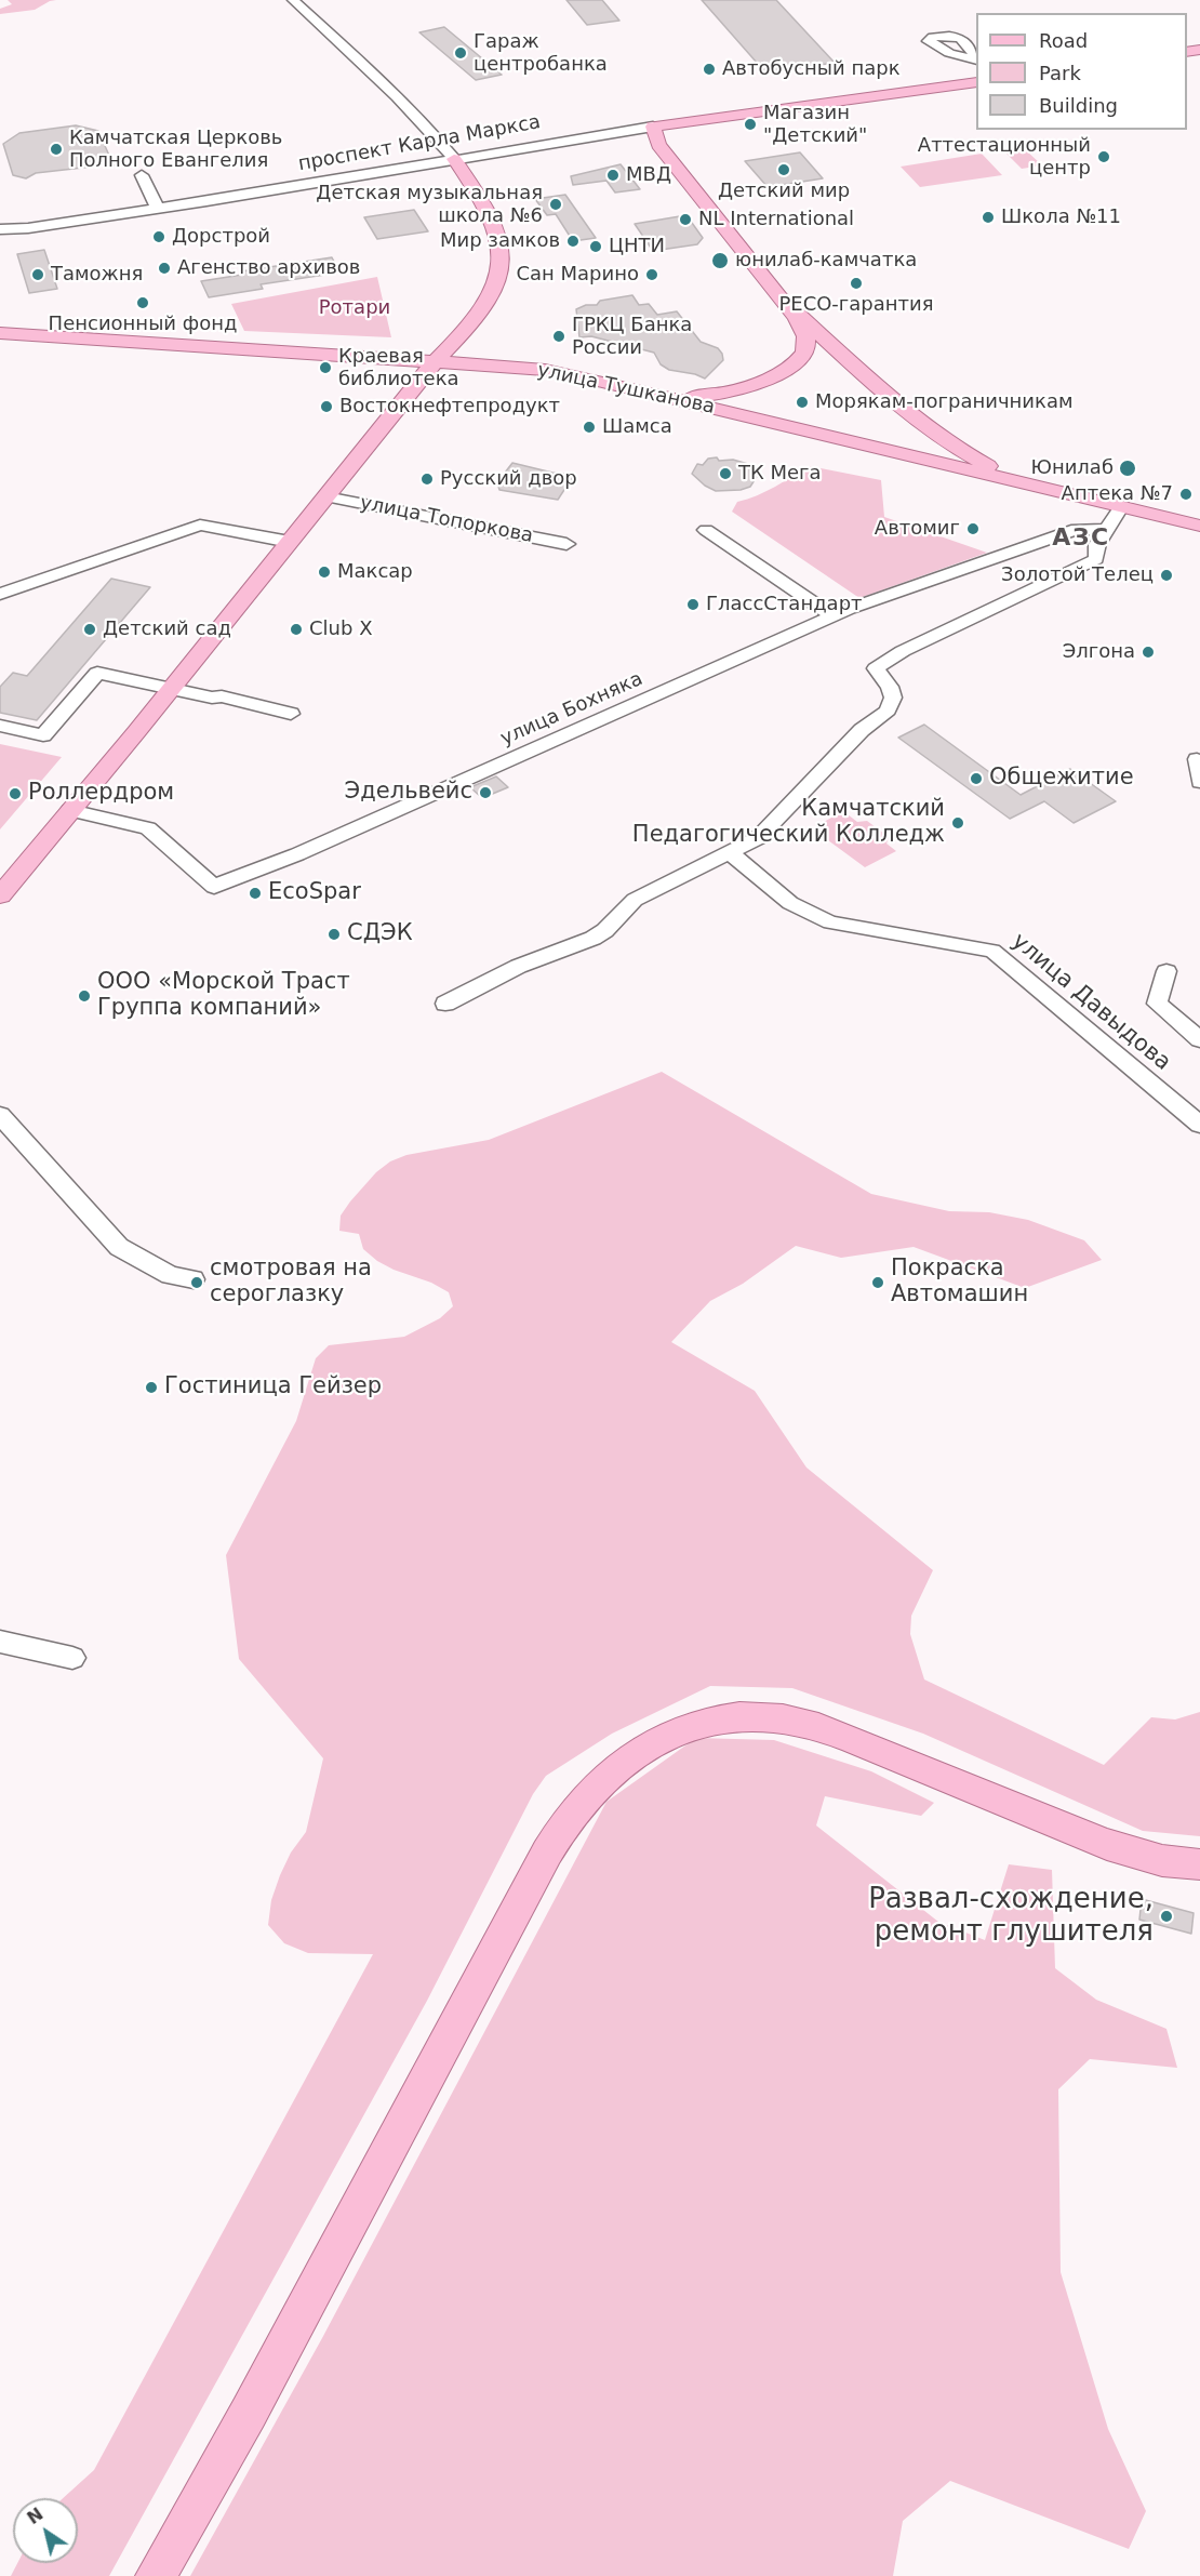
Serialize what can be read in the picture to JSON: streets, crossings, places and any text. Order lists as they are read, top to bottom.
{
  "streets": {
    "main road": ["проспект Карла Маркса", "улица Тушканова", "улица Топоркова"],
    "street": ["улица Бохняка", "улица Давыдова"]
  },
  "crossings": [
    ["проспект Карла Маркса", "улица Топоркова"],
    ["улица Тушканова", "улица Топоркова"],
    ["улица Топоркова", "улица Бохняка"]
  ],
  "districts": ["АЗС"],
  "parks": ["Ротари"],
  "places": [
    "Гараж центробанка",
    "Автобусный парк",
    "Магазин \"Детский\"",
    "Камчатская Церковь Полного Евангелия",
    "Аттестационный центр",
    "Детский мир",
    "МВД",
    "Детская музыкальная школа №6",
    "Школа №11",
    "NL International",
    "Дорстрой",
    "Мир замков",
    "ЦНТИ",
    "юнилаб-камчатка",
    "Агенство архивов",
    "Таможня",
    "Сан Марино",
    "РЕСО-гарантия",
    "Пенсионный фонд",
    "ГРКЦ Банка России",
    "Краевая библиотека",
    "Морякам-пограничникам",
    "Востокнефтепродукт",
    "Шамса",
    "Юнилаб",
    "ТК Мега",
    "Русский двор",
    "Аптека №7",
    "Автомиг",
    "Максар",
    "Золотой Телец",
    "ГлассСтандарт",
    "Детский сад",
    "Club X",
    "Элгона",
    "Общежитие",
    "Эдельвейс",
    "Роллердром",
    "Камчатский Педагогический Колледж",
    "EcoSpar",
    "СДЭК",
    "ООО «Морской Траст Группа компаний»",
    "смотровая на сероглазку",
    "Покраска Автомашин",
    "Гостиница Гейзер",
    "Развал-схождение, ремонт глушителя"
  ],
  "legend": ["Road", "Park", "Building"],
  "north": "top left"
}
